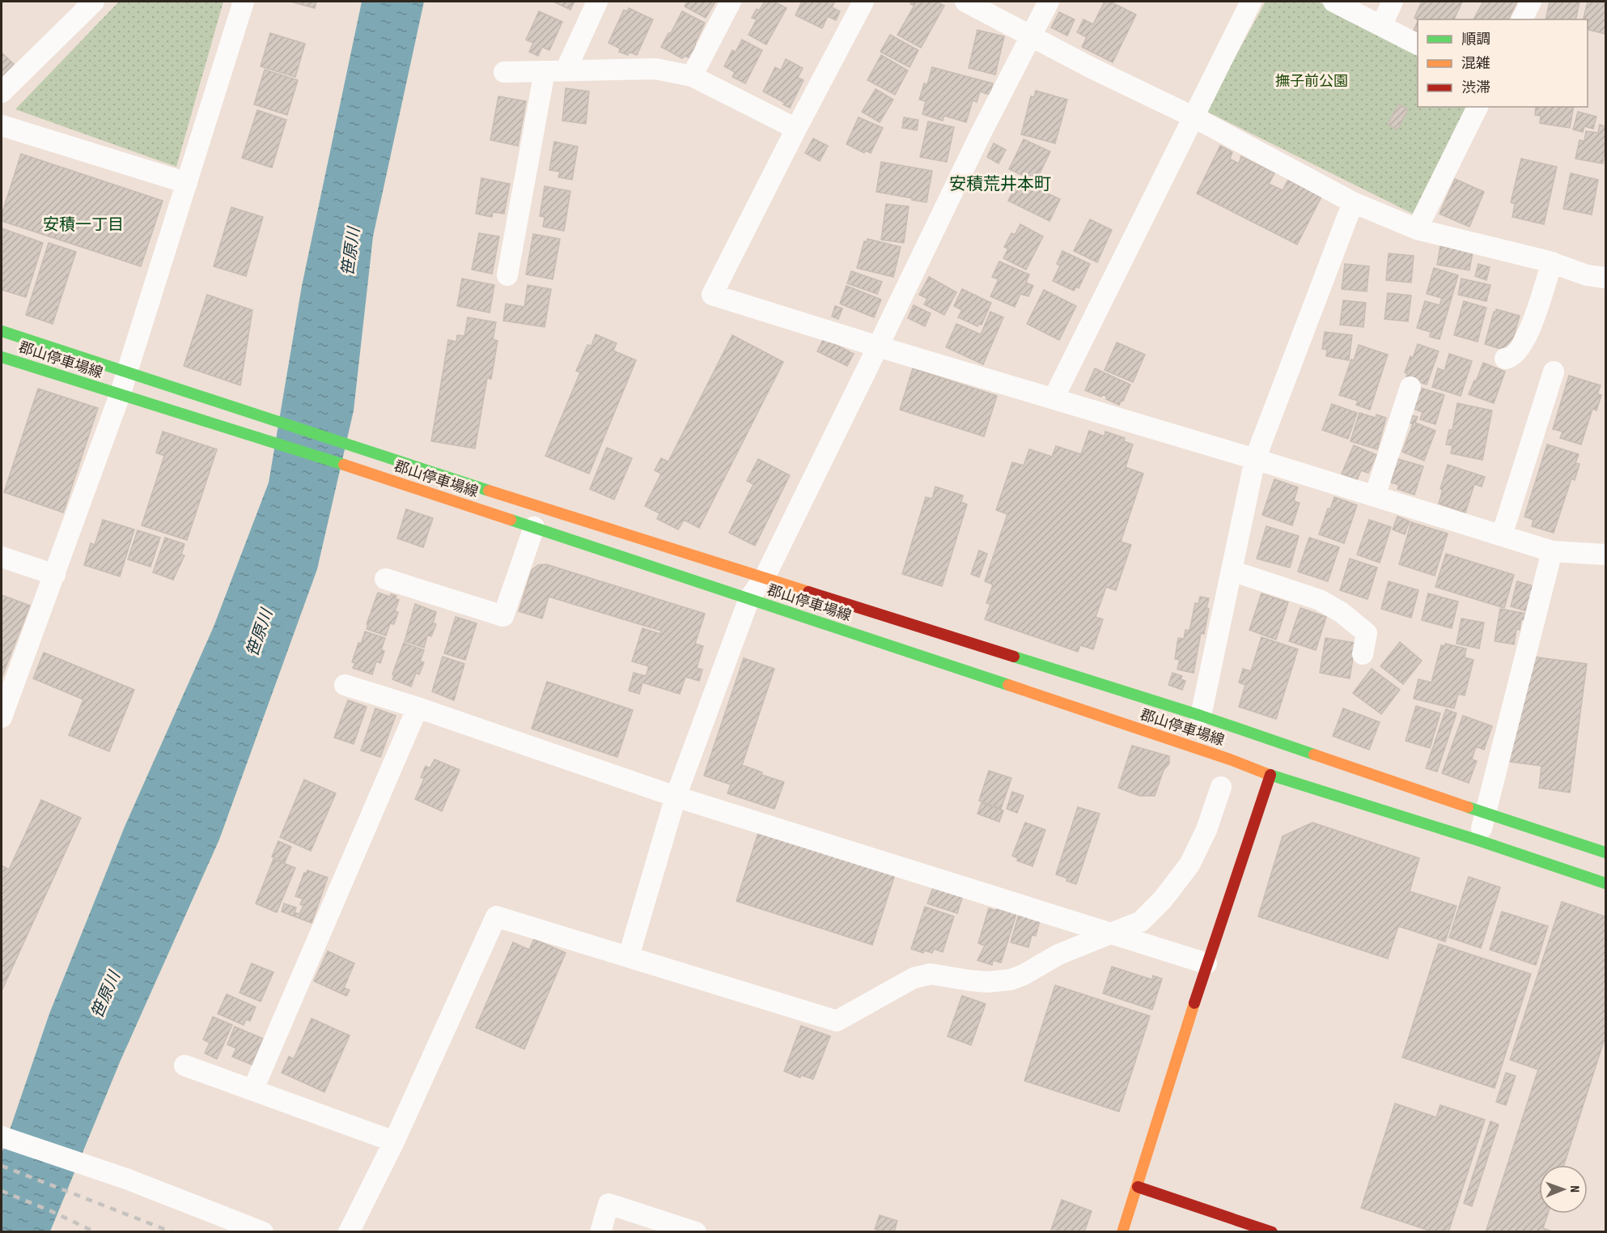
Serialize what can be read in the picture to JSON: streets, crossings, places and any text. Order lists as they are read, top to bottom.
{
  "streets": {
    "main road": ["郡山停車場線"]
  },
  "districts": ["安積荒井本町", "安積一丁目"],
  "water": ["笹原川"],
  "parks": ["撫子前公園"],
  "legend": ["順調", "混雑", "渋滞"],
  "north": "right"
}
